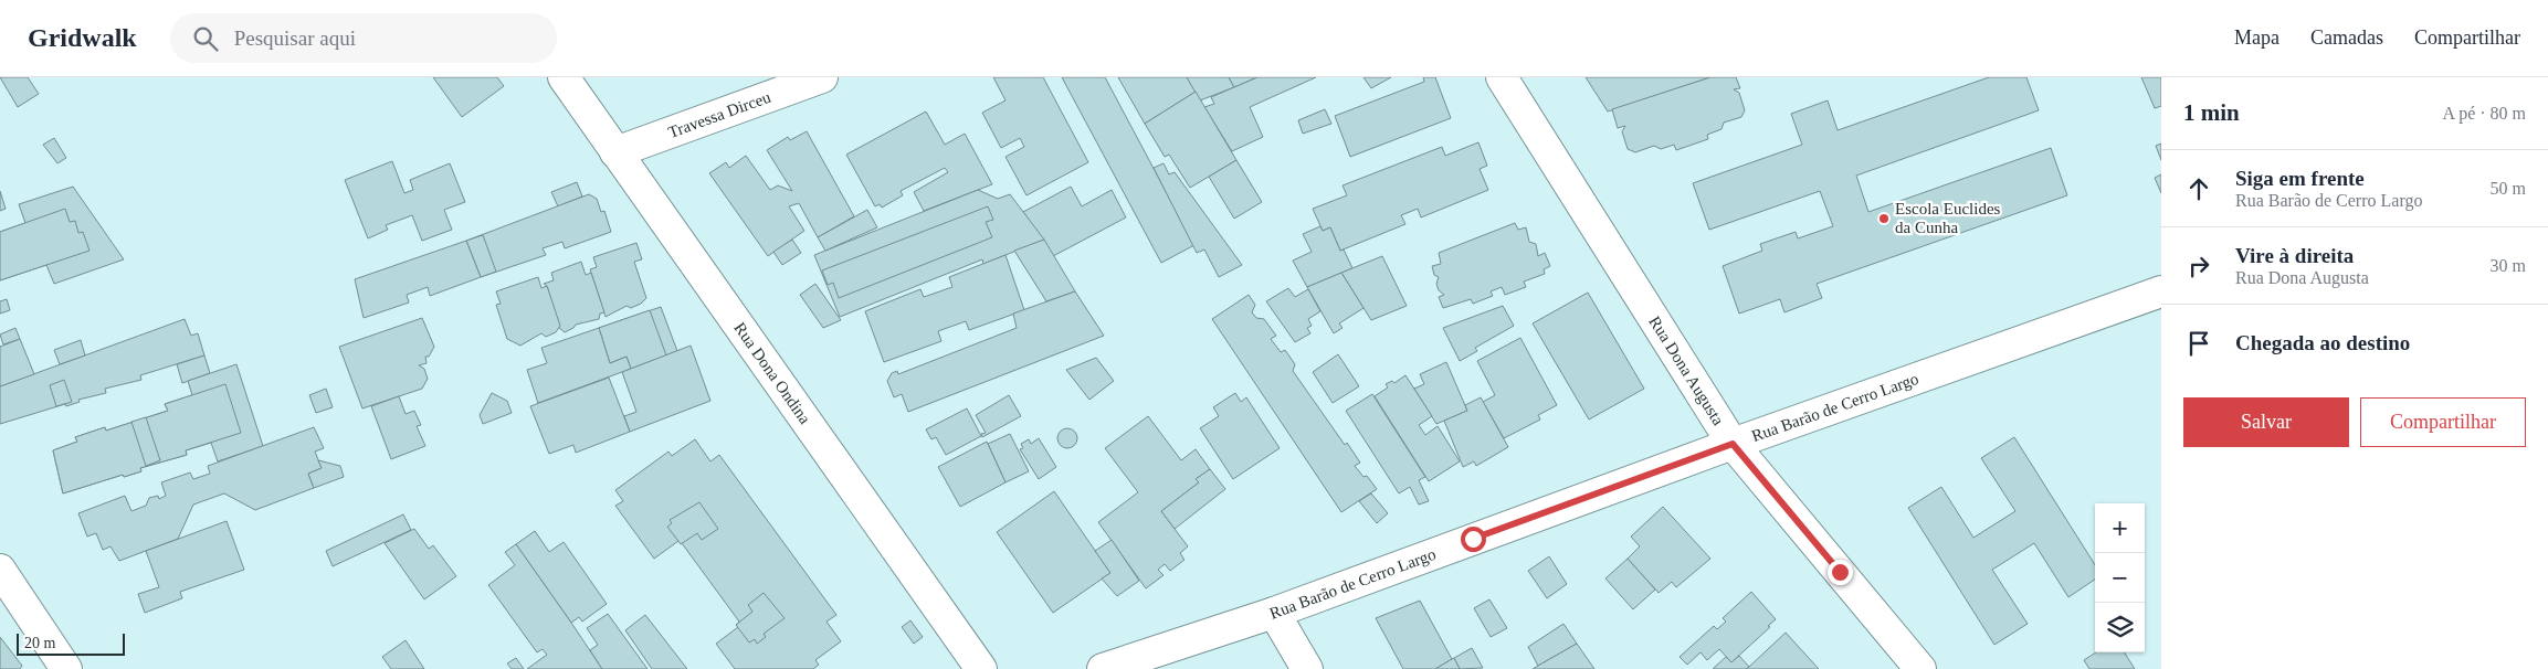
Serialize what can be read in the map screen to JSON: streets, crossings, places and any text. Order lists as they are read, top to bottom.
{
  "streets": {
    "street": [
      "Travessa Dirceu",
      "Rua Dona Augusta",
      "Rua Dona Ondina",
      "Rua Barão de Cerro Largo"
    ]
  },
  "crossings": [
    ["Travessa Dirceu", "Rua Dona Ondina"],
    ["Rua Dona Augusta", "Rua Barão de Cerro Largo"]
  ],
  "places": ["Escola Euclides da Cunha"],
  "scale_bar": "20 m",
  "page": {
    "header": "Gridwalk",
    "search": "Pesquisar aqui",
    "nav": ["Mapa", "Camadas", "Compartilhar"],
    "heading": ["1 min", "A pé · 80 m"],
    "list": [
      ["Siga em frente", "Rua Barão de Cerro Largo", "50 m"],
      ["Vire à direita", "Rua Dona Augusta", "30 m"],
      "Chegada ao destino"
    ],
    "buttons": ["Salvar", "Compartilhar"],
    "map_buttons": ["+", "−"],
    "scale": "20 m"
  }
}
